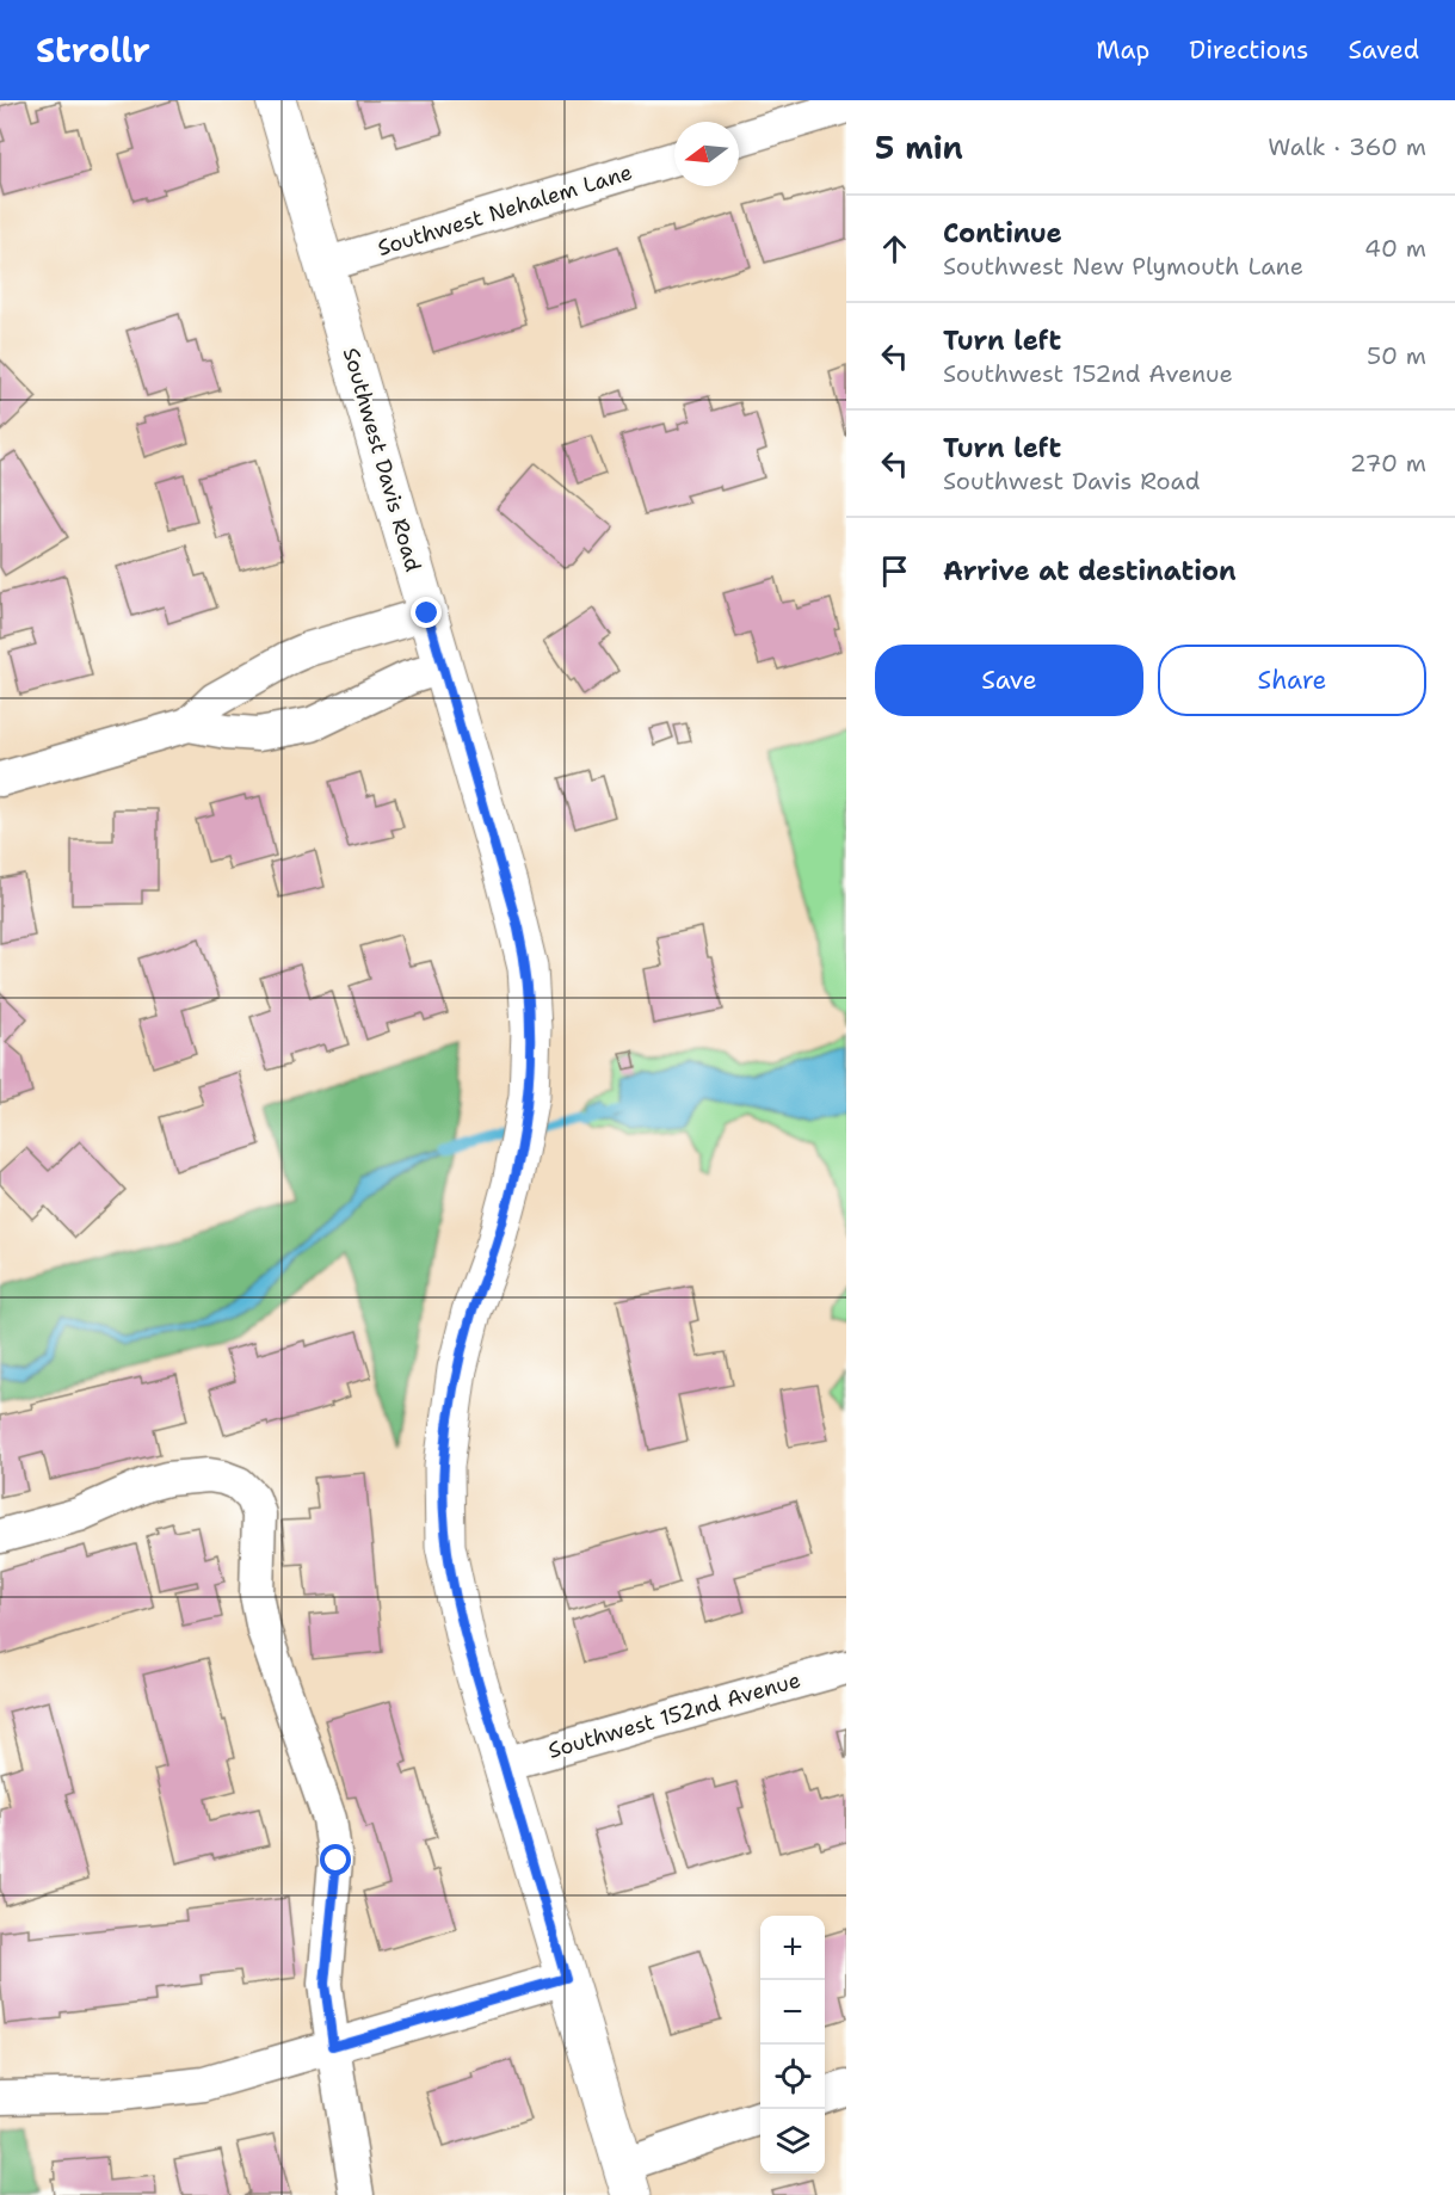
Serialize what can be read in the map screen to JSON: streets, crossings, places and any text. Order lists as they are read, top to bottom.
{
  "streets": {
    "street": ["Southwest Nehalem Lane", "Southwest Davis Road", "Southwest 152nd Avenue"]
  },
  "crossings": [
    ["Southwest Nehalem Lane", "Southwest Davis Road"],
    ["Southwest Davis Road", "Southwest 152nd Avenue"]
  ],
  "north": "left",
  "page": {
    "header": "Strollr",
    "nav": ["Map", "Directions", "Saved"],
    "heading": ["5 min", "Walk · 360 m"],
    "list": [
      ["Continue", "Southwest New Plymouth Lane", "40 m"],
      ["Turn left", "Southwest 152nd Avenue", "50 m"],
      ["Turn left", "Southwest Davis Road", "270 m"],
      "Arrive at destination"
    ],
    "buttons": ["Save", "Share"],
    "map_buttons": ["+", "−"]
  }
}
